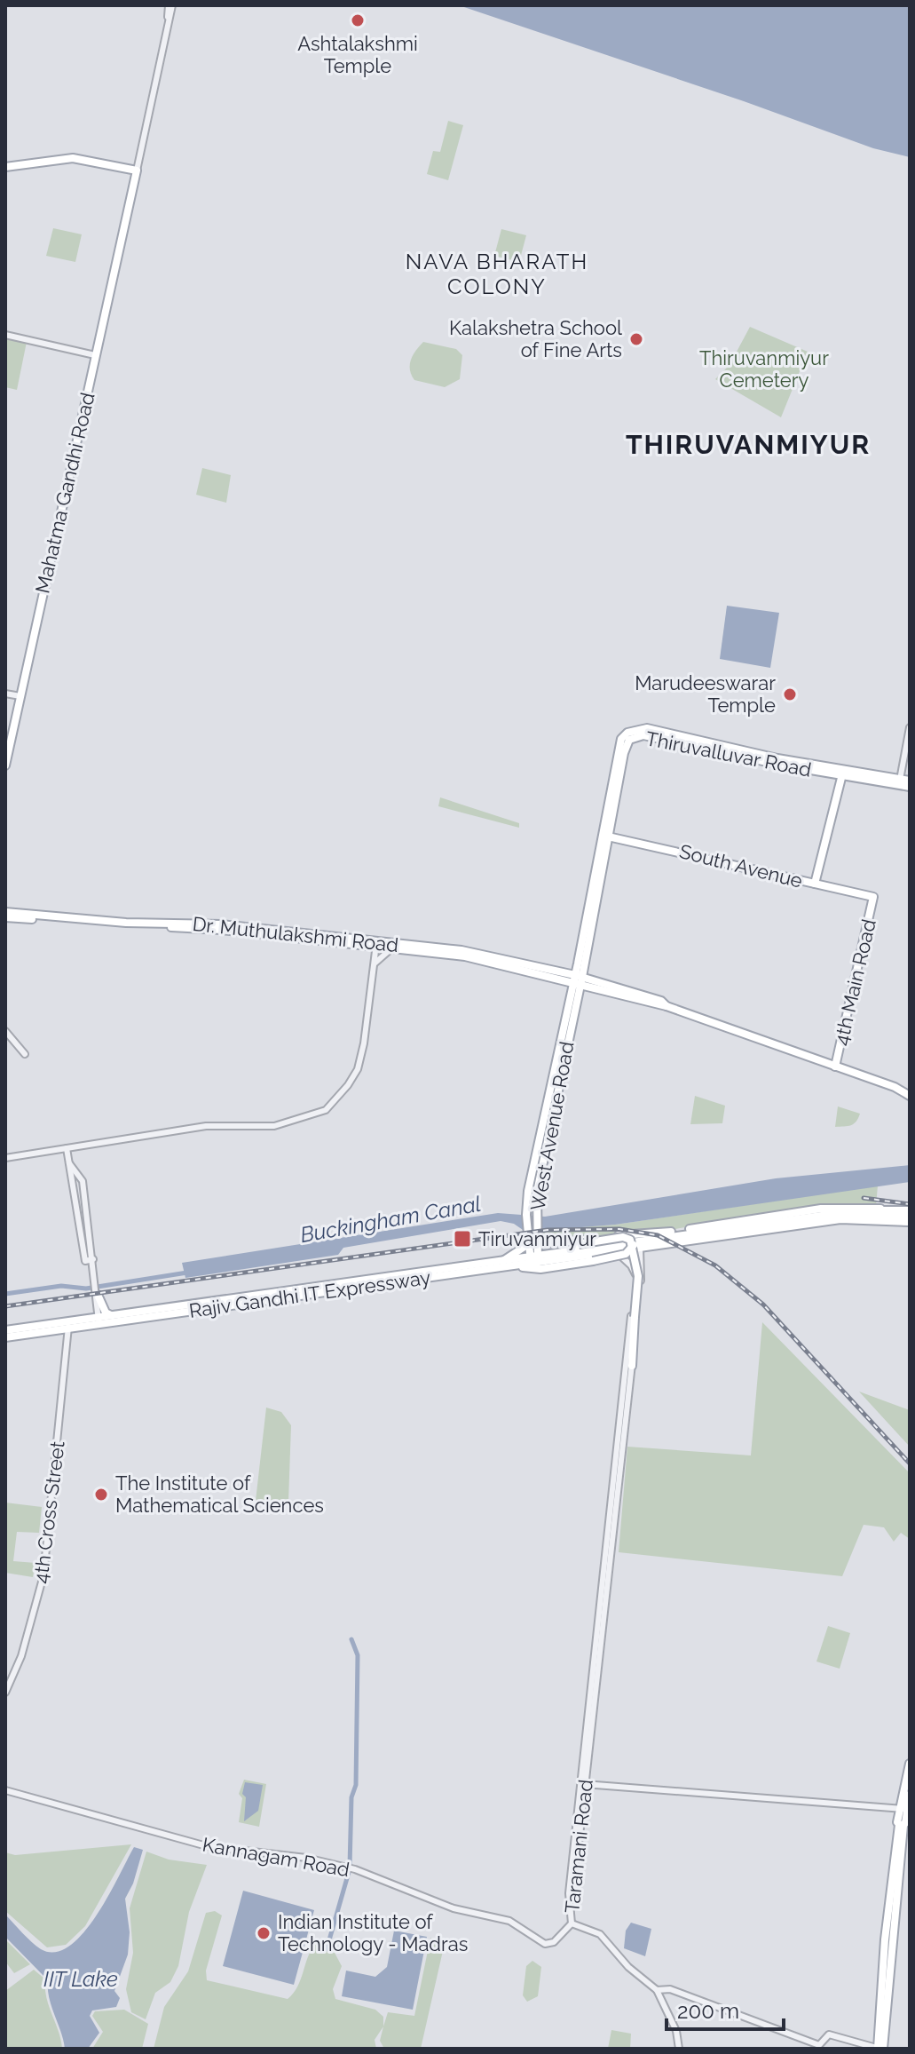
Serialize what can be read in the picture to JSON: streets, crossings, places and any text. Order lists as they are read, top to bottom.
{
  "streets": {
    "main road": [
      "Mahatma Gandhi Road",
      "Thiruvalluvar Road",
      "South Avenue",
      "Dr. Muthulakshmi Road",
      "4th Main Road",
      "West Avenue Road",
      "Rajiv Gandhi IT Expressway"
    ],
    "street": ["4th Cross Street", "Taramani Road", "Kannagam Road"]
  },
  "crossings": [
    ["Thiruvalluvar Road", "South Avenue"],
    ["Thiruvalluvar Road", "Dr. Muthulakshmi Road"],
    ["Thiruvalluvar Road", "West Avenue Road"],
    ["South Avenue", "4th Main Road"],
    ["Dr. Muthulakshmi Road", "West Avenue Road"],
    ["West Avenue Road", "Rajiv Gandhi IT Expressway"],
    ["Rajiv Gandhi IT Expressway", "4th Cross Street"],
    ["Rajiv Gandhi IT Expressway", "Taramani Road"],
    ["Taramani Road", "Kannagam Road"]
  ],
  "districts": ["NAVA BHARATH COLONY", "THIRUVANMIYUR"],
  "water": ["Buckingham Canal", "IIT Lake"],
  "parks": ["Thiruvanmiyur Cemetery"],
  "places": {
    "other": [
      "Ashtalakshmi Temple",
      "Kalakshetra School of Fine Arts",
      "Marudeeswarar Temple",
      "The Institute of Mathematical Sciences",
      "Indian Institute of Technology - Madras"
    ],
    "transit": ["Tiruvanmiyur"]
  },
  "scale_bar": "200 m"
}
